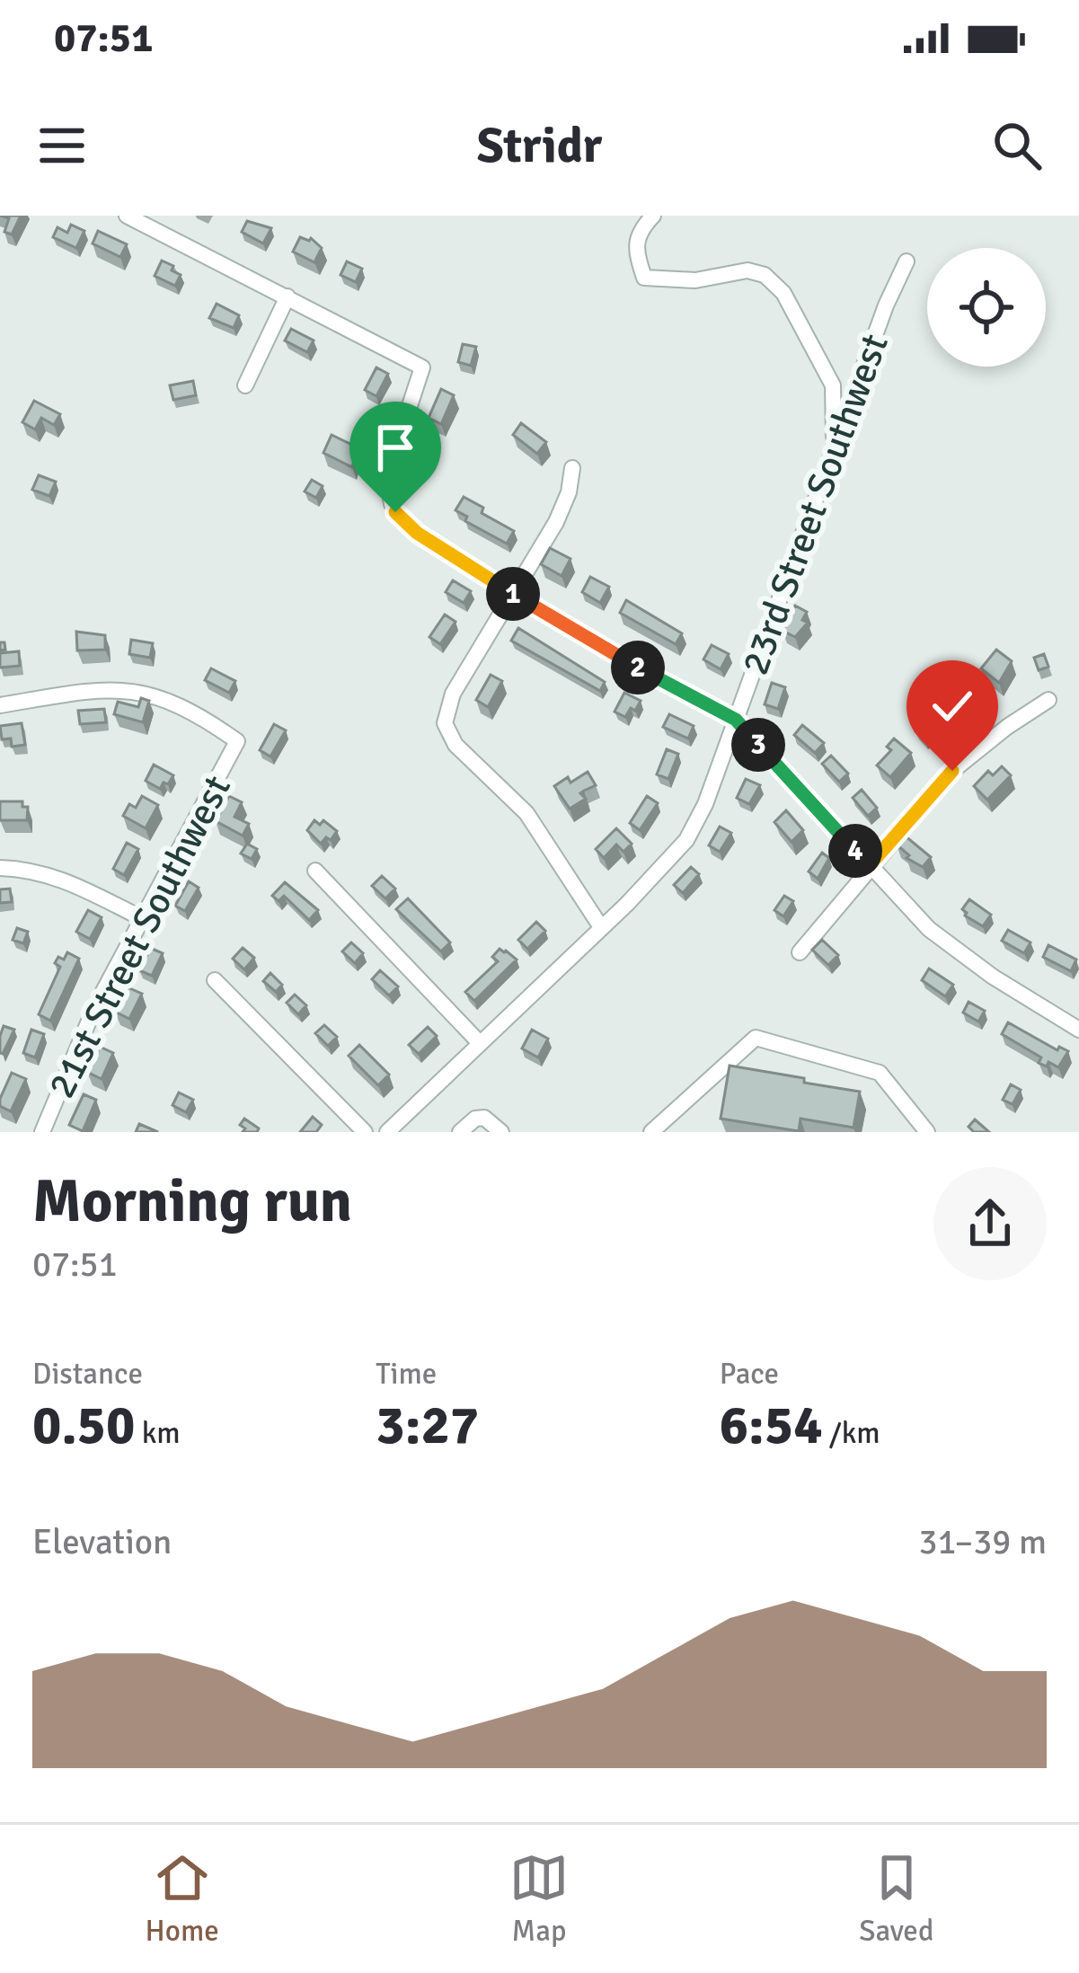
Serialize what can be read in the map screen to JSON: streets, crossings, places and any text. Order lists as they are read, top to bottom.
{
  "streets": {
    "street": ["23rd Street Southwest", "21st Street Southwest"]
  },
  "page": {
    "status": "07:51",
    "header": "Stridr",
    "pins": [
      "1",
      "2",
      "3",
      "4"
    ],
    "heading": ["Morning run", "07:51"],
    "stats": [
      ["Distance", "0.50 km"],
      ["Time", "3:27"],
      ["Pace", "6:54 /km"]
    ],
    "chart": ["Elevation", "31–39 m"],
    "tabs": ["Home", "Map", "Saved"]
  }
}
